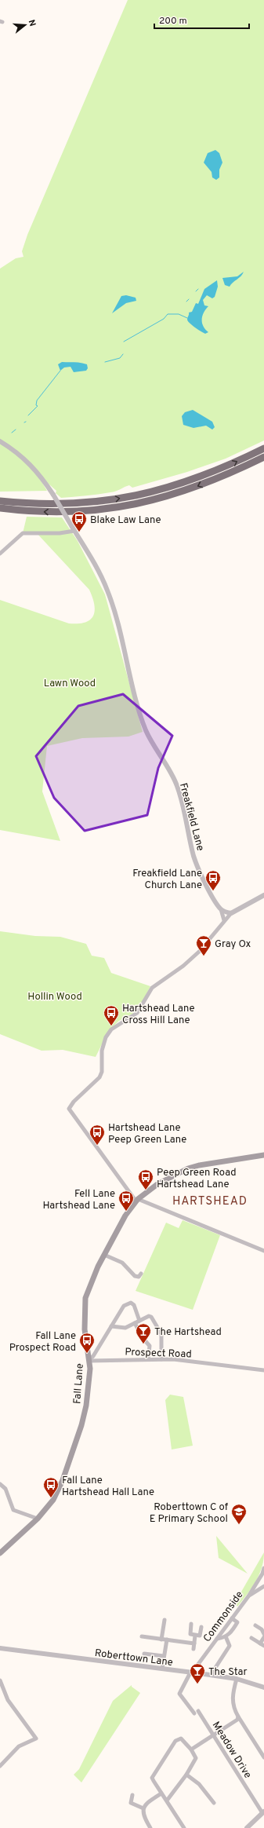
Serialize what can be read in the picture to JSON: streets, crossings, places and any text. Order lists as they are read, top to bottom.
{
  "streets": {
    "main road": ["Fall Lane"],
    "street": [
      "Freakfield Lane",
      "Prospect Road",
      "Commonside",
      "Roberttown Lane",
      "Meadow Drive"
    ]
  },
  "crossings": [
    ["Prospect Road", "Fall Lane"],
    ["Commonside", "Roberttown Lane"]
  ],
  "districts": ["HARTSHEAD"],
  "parks": ["Lawn Wood", "Hollin Wood"],
  "places": {
    "bus stop": [
      "Blake Law Lane",
      "Freakfield Lane Church Lane",
      "Hartshead Lane Cross Hill Lane",
      "Hartshead Lane Peep Green Lane",
      "Peep Green Road Hartshead Lane",
      "Fell Lane Hartshead Lane",
      "Fall Lane Prospect Road",
      "Fall Lane Hartshead Hall Lane"
    ],
    "bar": ["Gray Ox", "The Hartshead", "The Star"],
    "school or university": ["Roberttown C of E Primary School"]
  },
  "scale_bar": "200 m",
  "north": "right"
}
